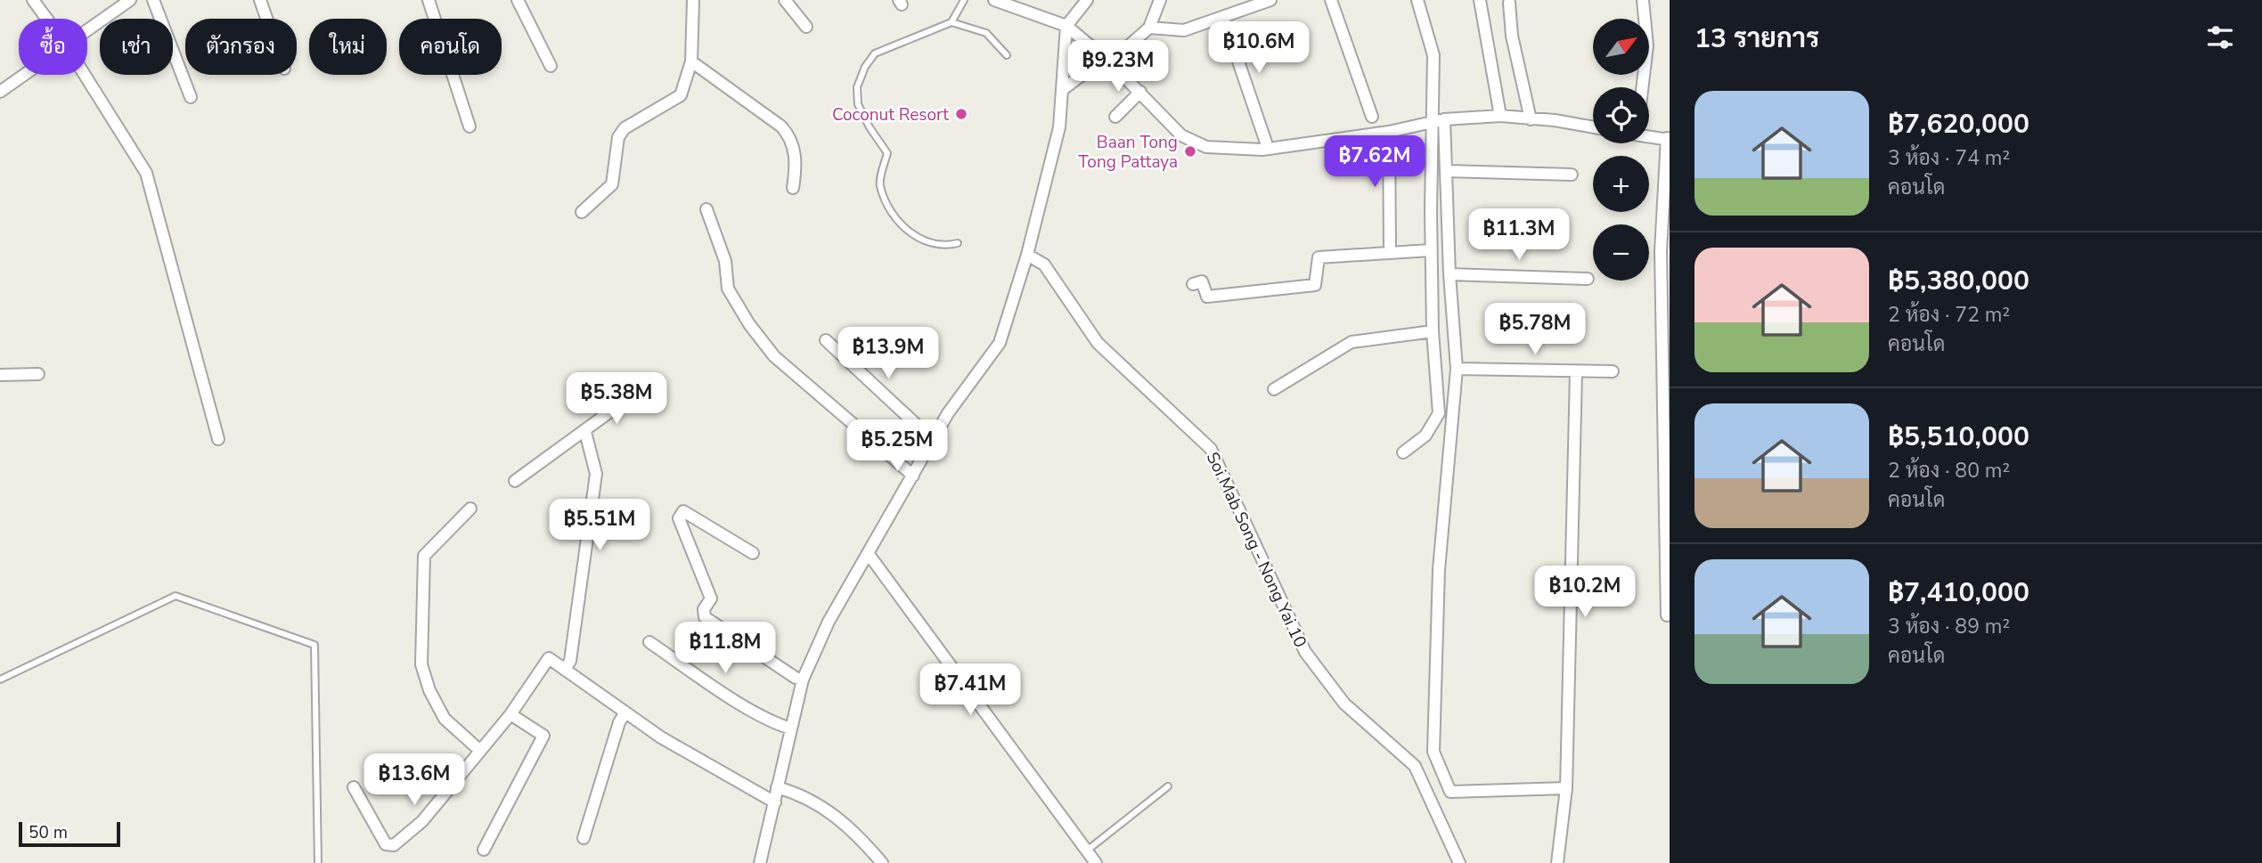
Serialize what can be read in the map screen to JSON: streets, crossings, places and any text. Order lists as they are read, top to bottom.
{
  "streets": {
    "street": ["Soi Mab Song - Nong Yai 10"]
  },
  "places": ["Coconut Resort", "Baan Tong Tong Pattaya"],
  "scale_bar": "50 m",
  "north": "top right",
  "page": {
    "heading": "13 รายการ",
    "map_buttons": ["+", "−"],
    "chip": [
      "ซื้อ",
      "เช่า",
      "ตัวกรอง",
      "ใหม่",
      "คอนโด"
    ],
    "price": [
      "฿10.6M",
      "฿9.23M",
      "฿7.62M",
      "฿11.3M",
      "฿5.78M",
      "฿13.9M",
      "฿5.38M",
      "฿5.25M",
      "฿5.51M",
      "฿10.2M",
      "฿11.8M",
      "฿7.41M",
      "฿13.6M"
    ],
    "list": [
      {
        "name": "฿7,620,000",
        "note": "3 ห้อง · 74 m² · คอนโด"
      },
      {
        "name": "฿5,380,000",
        "note": "2 ห้อง · 72 m² · คอนโด"
      },
      {
        "name": "฿5,510,000",
        "note": "2 ห้อง · 80 m² · คอนโด"
      },
      {
        "name": "฿7,410,000",
        "note": "3 ห้อง · 89 m² · คอนโด"
      }
    ],
    "scale": "50 m"
  }
}
